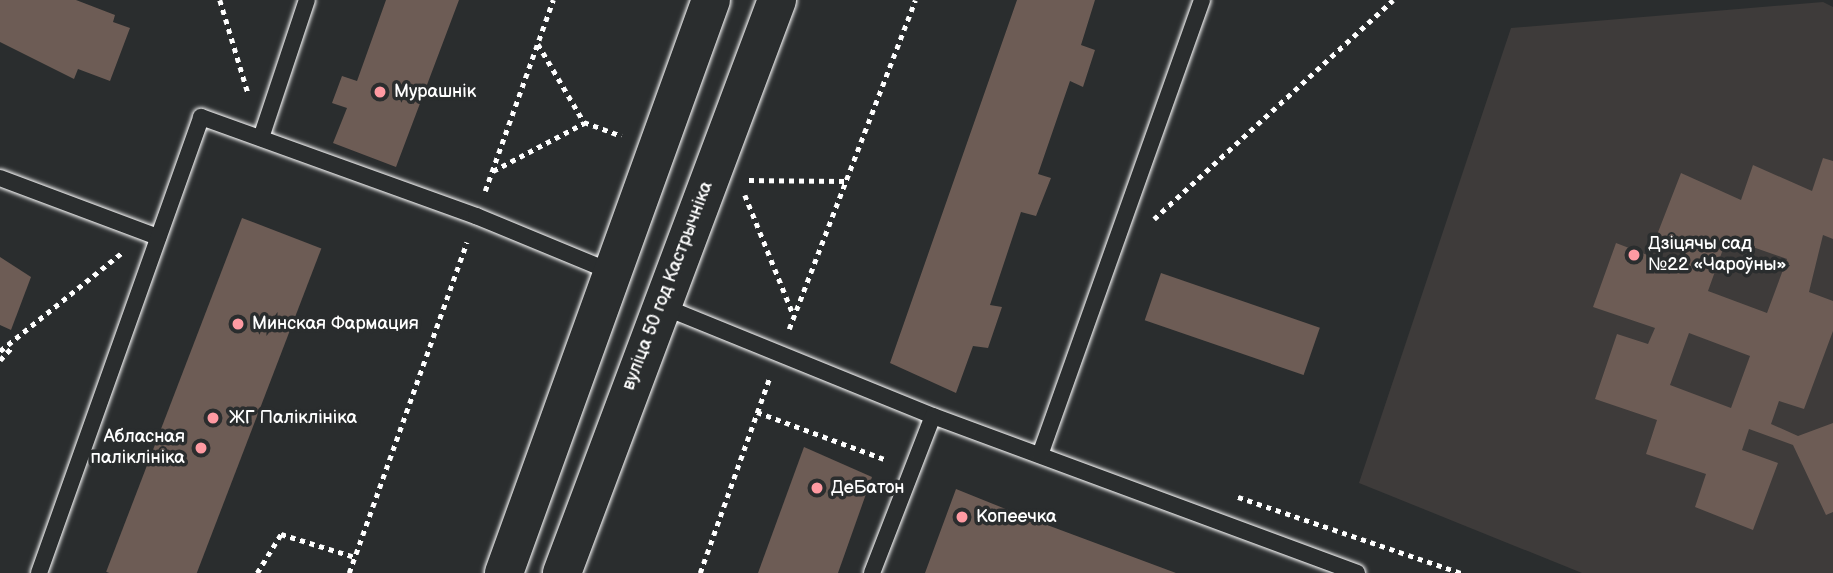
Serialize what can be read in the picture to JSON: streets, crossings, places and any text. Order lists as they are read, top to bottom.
{
  "streets": {
    "main road": ["вуліца 50 год Кастрычніка"]
  },
  "places": [
    "Мурашнік",
    "Дзіцячы сад №22 «Чароўны»",
    "Минская Фармация",
    "ЖГ Паліклініка",
    "Абласная паліклініка",
    "ДеБатон",
    "Копеечка"
  ]
}
